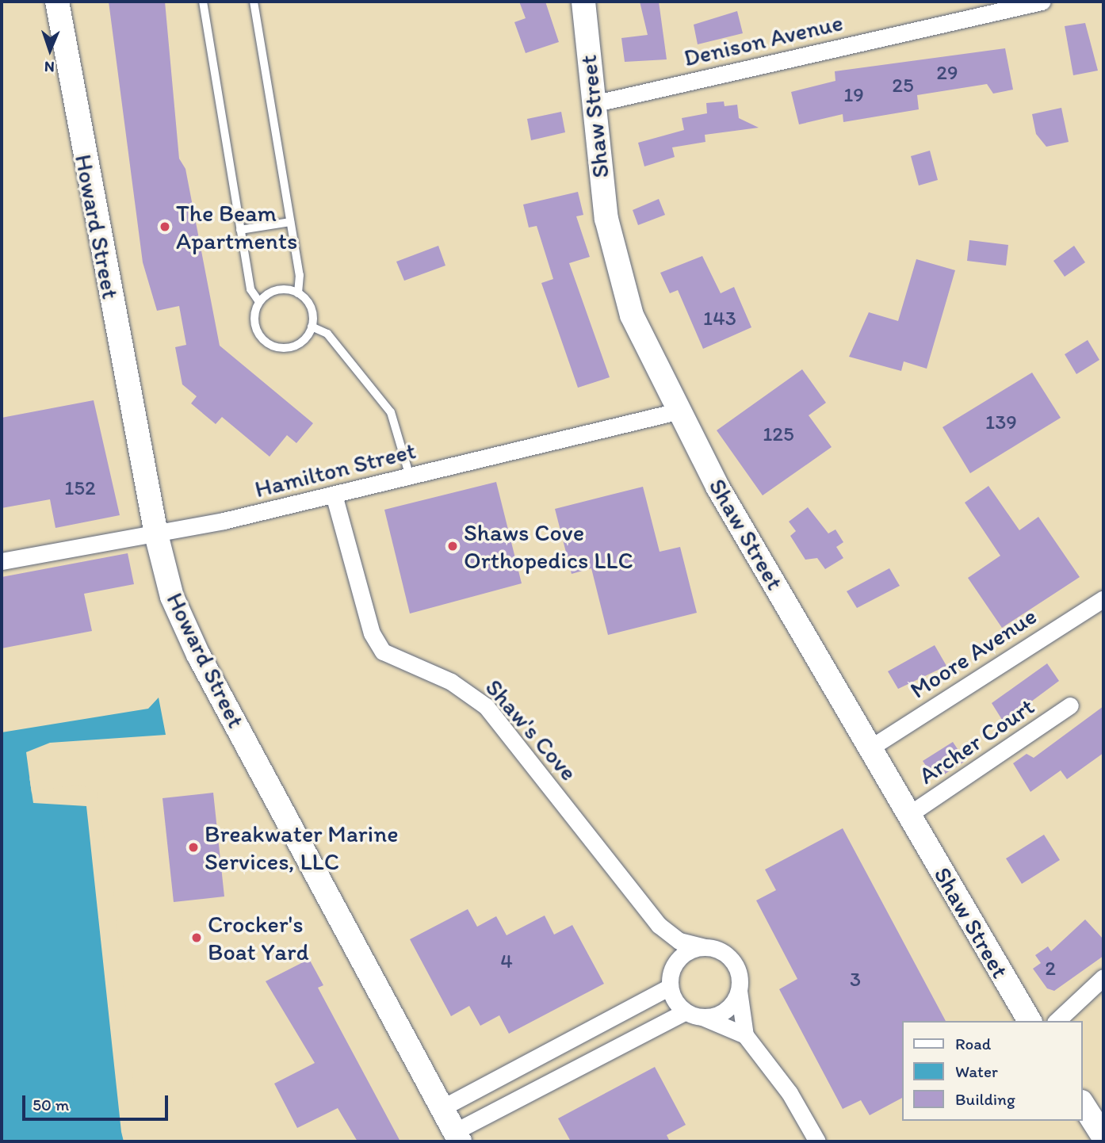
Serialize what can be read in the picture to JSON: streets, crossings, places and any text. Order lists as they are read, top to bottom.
{
  "streets": {
    "main road": ["Shaw Street", "Howard Street"],
    "street": [
      "Denison Avenue",
      "Hamilton Street",
      "Moore Avenue",
      "Shaw's Cove",
      "Archer Court"
    ]
  },
  "crossings": [
    ["Denison Avenue", "Shaw Street"],
    ["Shaw Street", "Hamilton Street"],
    ["Shaw Street", "Moore Avenue"],
    ["Shaw Street", "Archer Court"],
    ["Howard Street", "Hamilton Street"],
    ["Hamilton Street", "Shaw's Cove"]
  ],
  "places": [
    "The Beam Apartments",
    "Shaws Cove Orthopedics LLC",
    "Breakwater Marine Services, LLC",
    "Crocker's Boat Yard"
  ],
  "house_numbers": [
    "29",
    "25",
    "19",
    "143",
    "139",
    "125",
    "152",
    "4",
    "2",
    "3"
  ],
  "legend": ["Road", "Water", "Building"],
  "scale_bar": "50 m",
  "north": "bottom"
}
